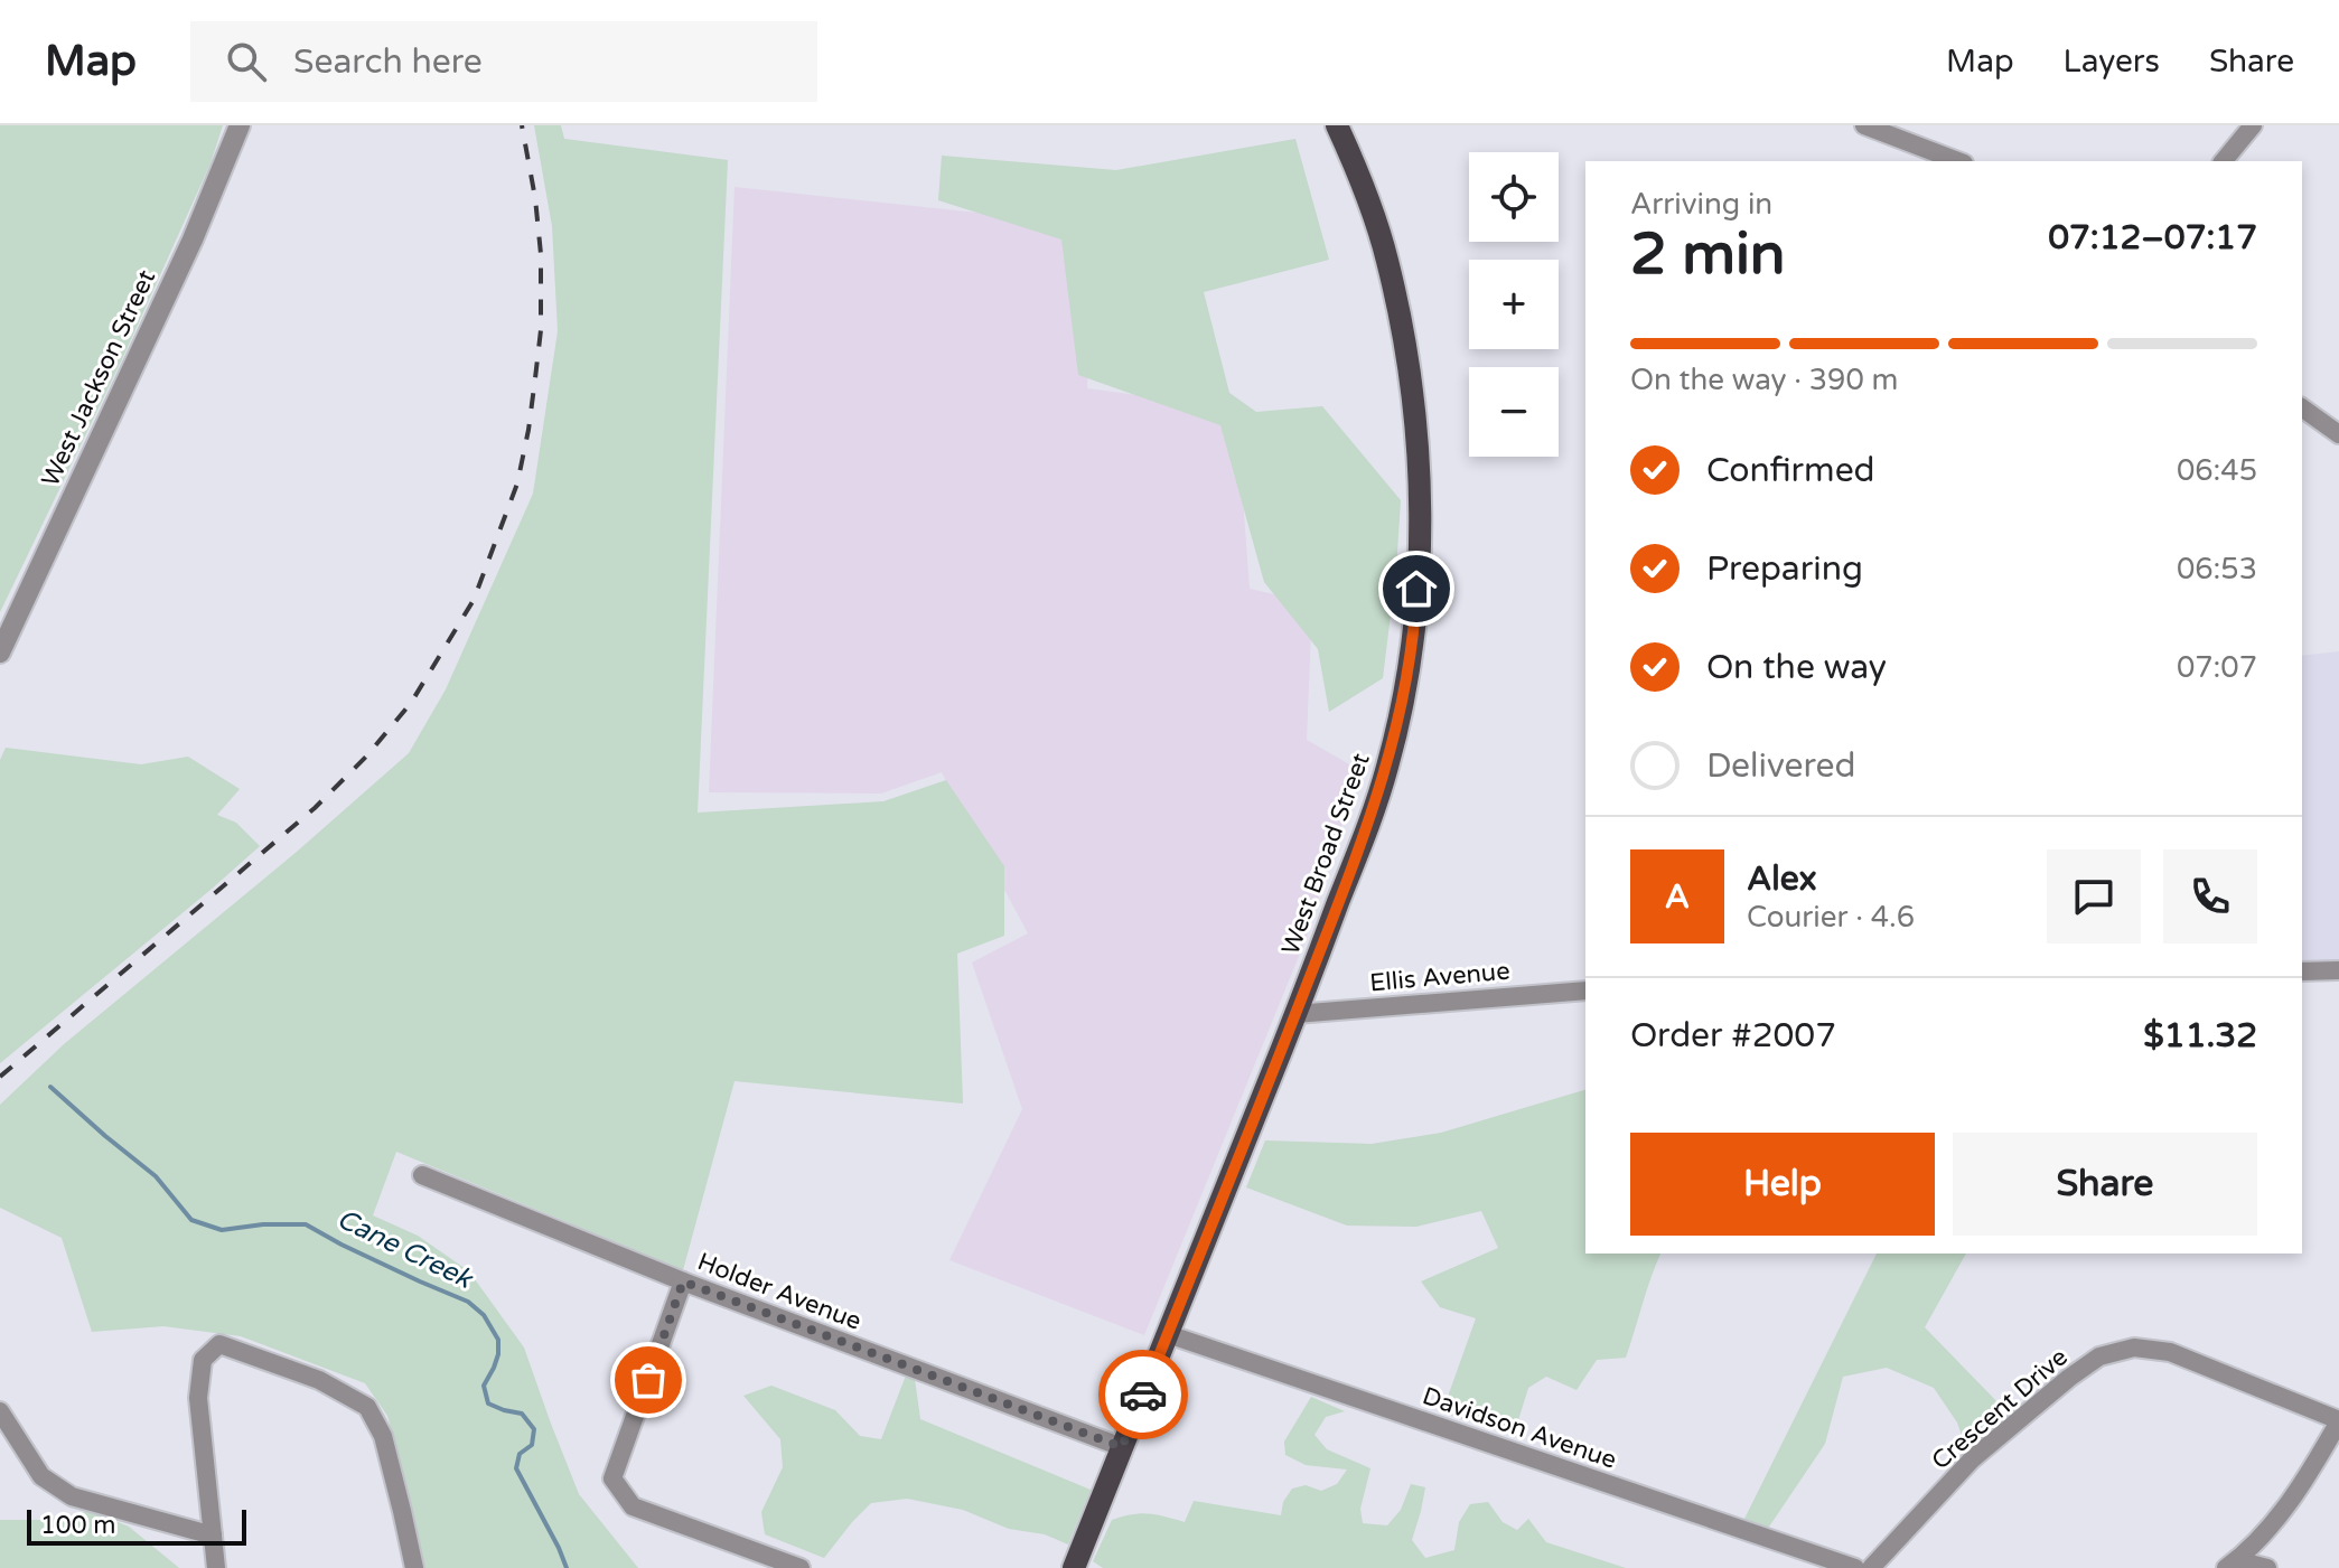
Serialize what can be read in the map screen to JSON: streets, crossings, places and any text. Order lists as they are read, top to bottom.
{
  "streets": {
    "main road": ["West Broad Street"],
    "street": [
      "West Jackson Street",
      "Ellis Avenue",
      "Holder Avenue",
      "Crescent Drive",
      "Davidson Avenue"
    ]
  },
  "crossings": [
    ["West Broad Street", "Ellis Avenue"],
    ["West Broad Street", "Holder Avenue"],
    ["West Broad Street", "Davidson Avenue"]
  ],
  "water": ["Cane Creek"],
  "scale_bar": "100 m",
  "page": {
    "header": "Map",
    "search": "Search here",
    "nav": ["Map", "Layers", "Share"],
    "map_buttons": ["+", "−"],
    "heading": ["2 min", "Arriving in", "07:12–07:17"],
    "panel": [
      "Alex",
      "Courier · 4.6",
      "Order #2007",
      "$11.32"
    ],
    "bar": "On the way · 390 m",
    "list": [
      ["Confirmed", "06:45"],
      ["Preparing", "06:53"],
      ["On the way", "07:07"],
      "Delivered"
    ],
    "round": "A",
    "buttons": ["Help", "Share"],
    "scale": "100 m"
  }
}
